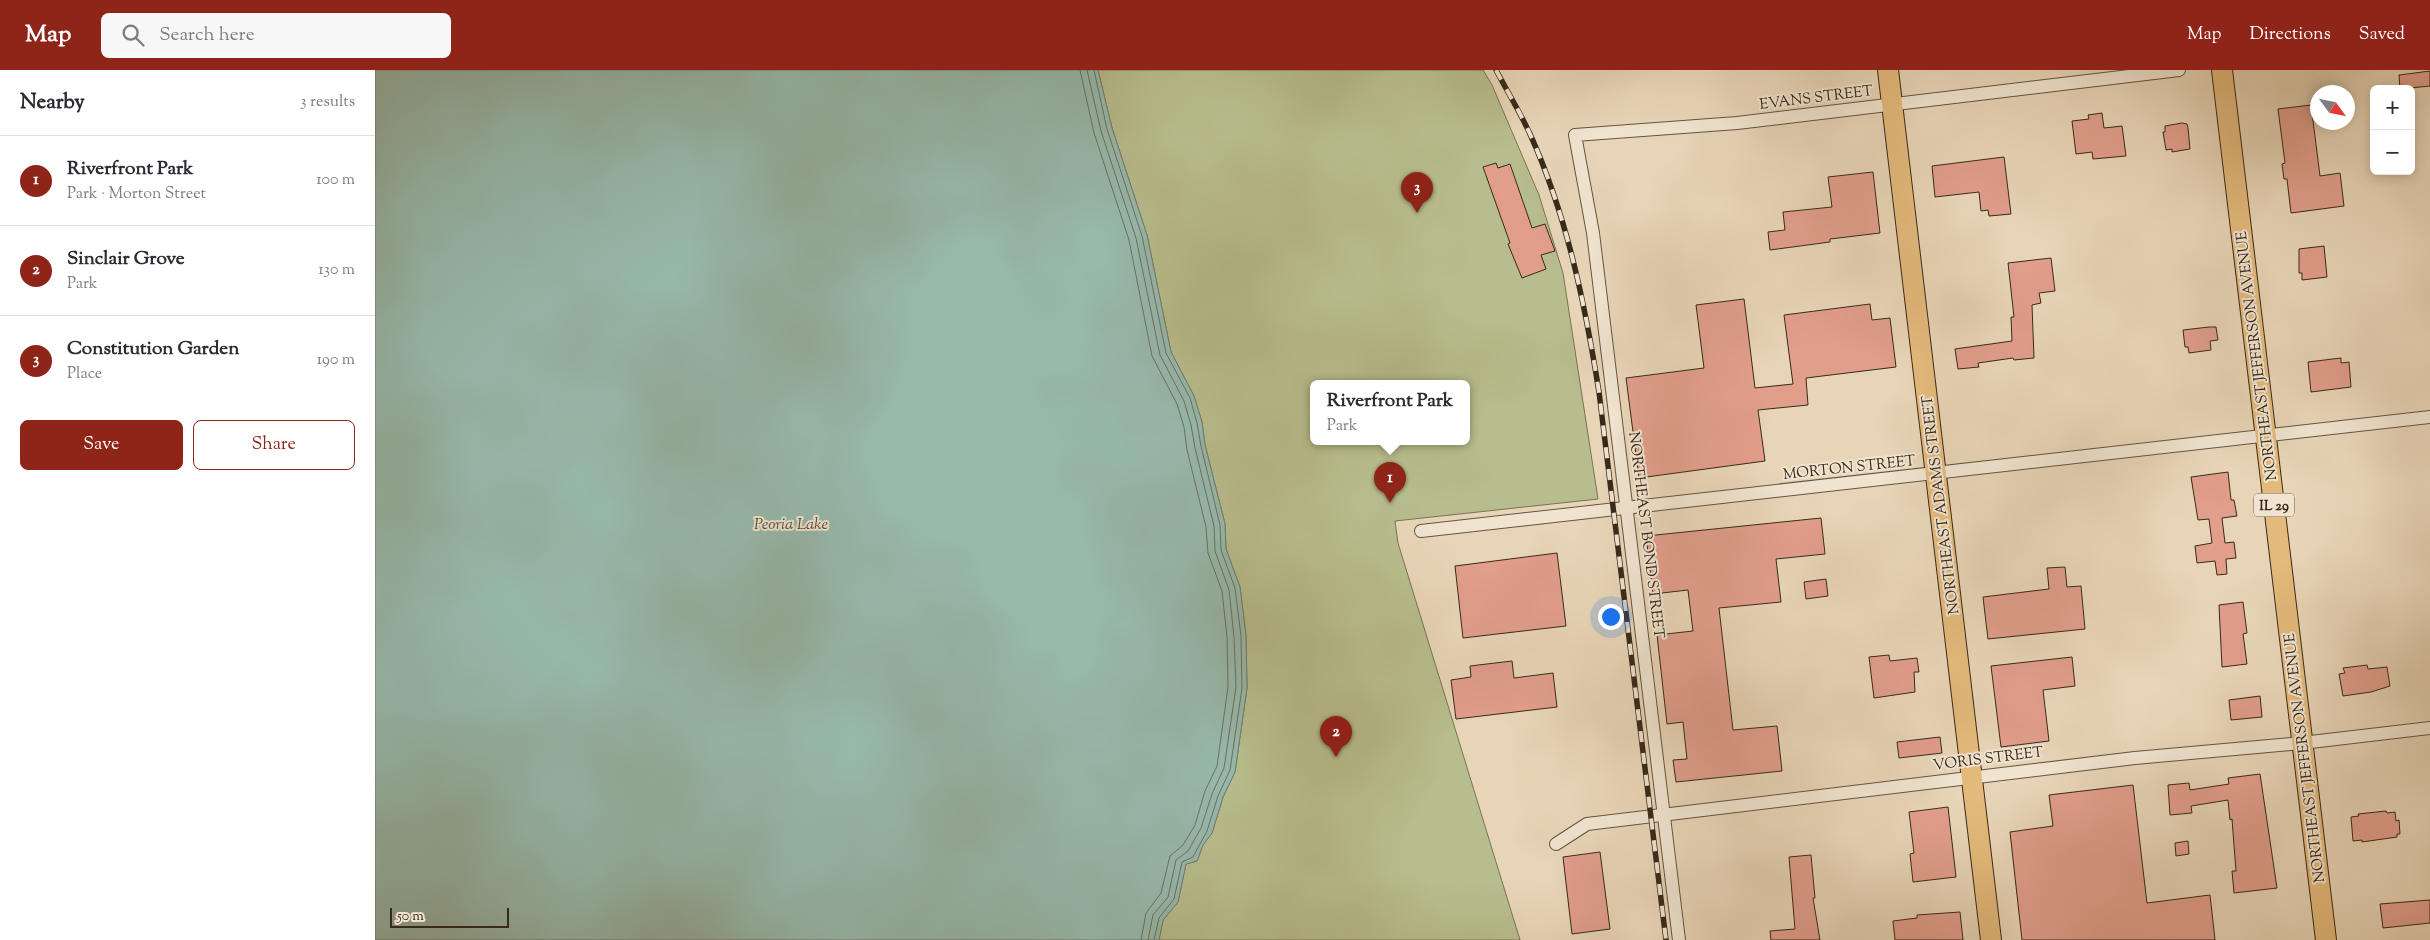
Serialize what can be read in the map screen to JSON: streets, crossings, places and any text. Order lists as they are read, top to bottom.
{
  "streets": {
    "main road": ["NORTHEAST JEFFERSON AVENUE", "NORTHEAST ADAMS STREET", "IL 29"],
    "street": [
      "EVANS STREET",
      "MORTON STREET",
      "NORTHEAST BOND STREET",
      "VORIS STREET"
    ]
  },
  "crossings": [
    ["EVANS STREET", "NORTHEAST ADAMS STREET"],
    ["EVANS STREET", "NORTHEAST BOND STREET"],
    ["NORTHEAST JEFFERSON AVENUE", "MORTON STREET"],
    ["NORTHEAST JEFFERSON AVENUE", "VORIS STREET"],
    ["MORTON STREET", "NORTHEAST ADAMS STREET"],
    ["MORTON STREET", "NORTHEAST BOND STREET"],
    ["NORTHEAST ADAMS STREET", "VORIS STREET"],
    ["NORTHEAST BOND STREET", "VORIS STREET"]
  ],
  "water": ["Peoria Lake"],
  "scale_bar": "50 m",
  "north": "bottom right",
  "page": {
    "header": "Map",
    "search": "Search here",
    "nav": ["Map", "Directions", "Saved"],
    "heading": ["Nearby", "3 results"],
    "map_buttons": ["+", "−"],
    "list": [
      {
        "mark": "1",
        "name": "Riverfront Park",
        "note": "Park · Morton Street",
        "value": "100 m"
      },
      {
        "mark": "2",
        "name": "Sinclair Grove",
        "note": "Park",
        "value": "130 m"
      },
      {
        "mark": "3",
        "name": "Constitution Garden",
        "note": "Place",
        "value": "190 m"
      }
    ],
    "pins": ["3", "1", "2"],
    "popup": ["Riverfront Park", "Park"],
    "buttons": ["Save", "Share"],
    "scale": "50 m"
  }
}
